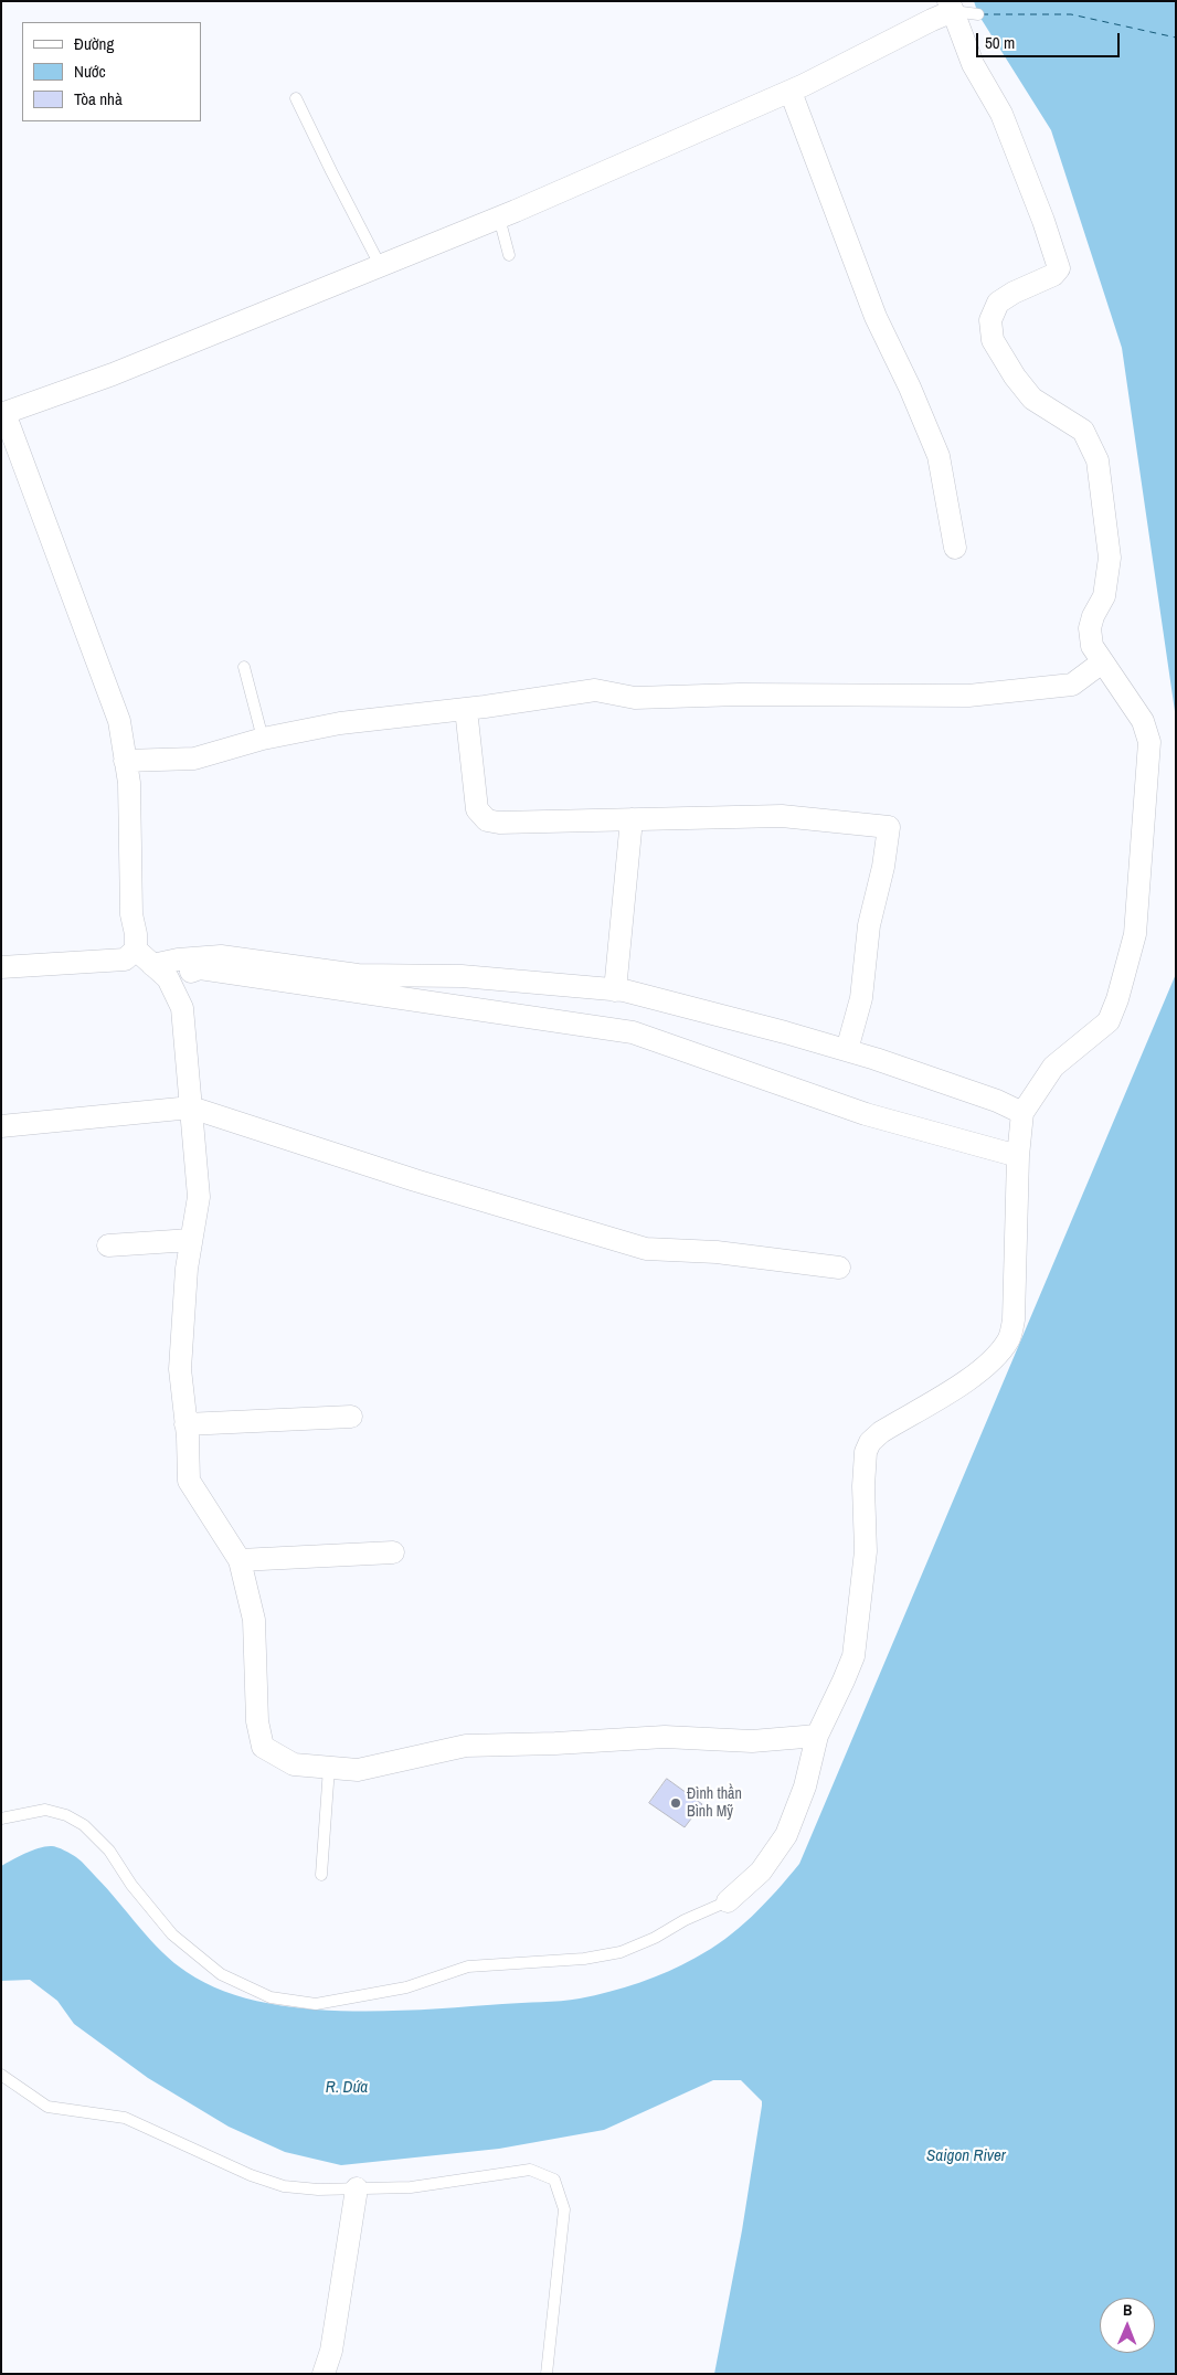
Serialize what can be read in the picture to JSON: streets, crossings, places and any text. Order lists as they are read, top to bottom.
{
  "water": ["R. Dứa", "Saigon River"],
  "places": ["Đình thần Bình Mỹ"],
  "legend": ["Đường", "Nước", "Tòa nhà"],
  "scale_bar": "50 m",
  "north": "top"
}
